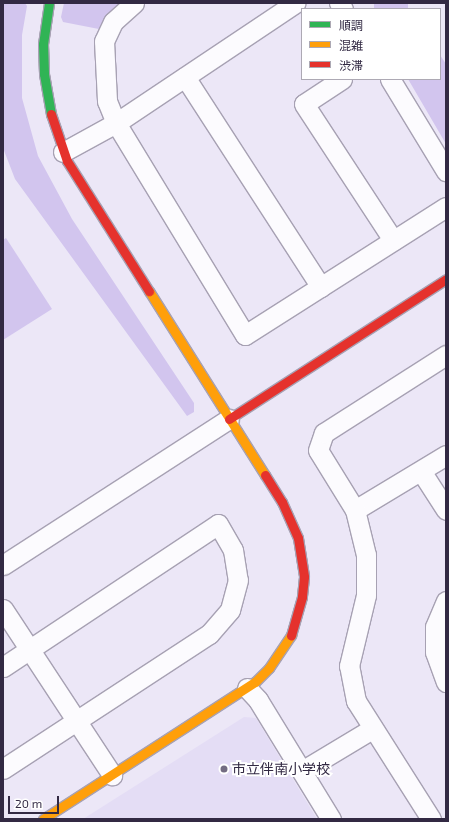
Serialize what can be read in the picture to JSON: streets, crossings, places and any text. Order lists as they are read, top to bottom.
{
  "places": ["市立伴南小学校"],
  "legend": ["順調", "混雑", "渋滞"],
  "scale_bar": "20 m"
}
